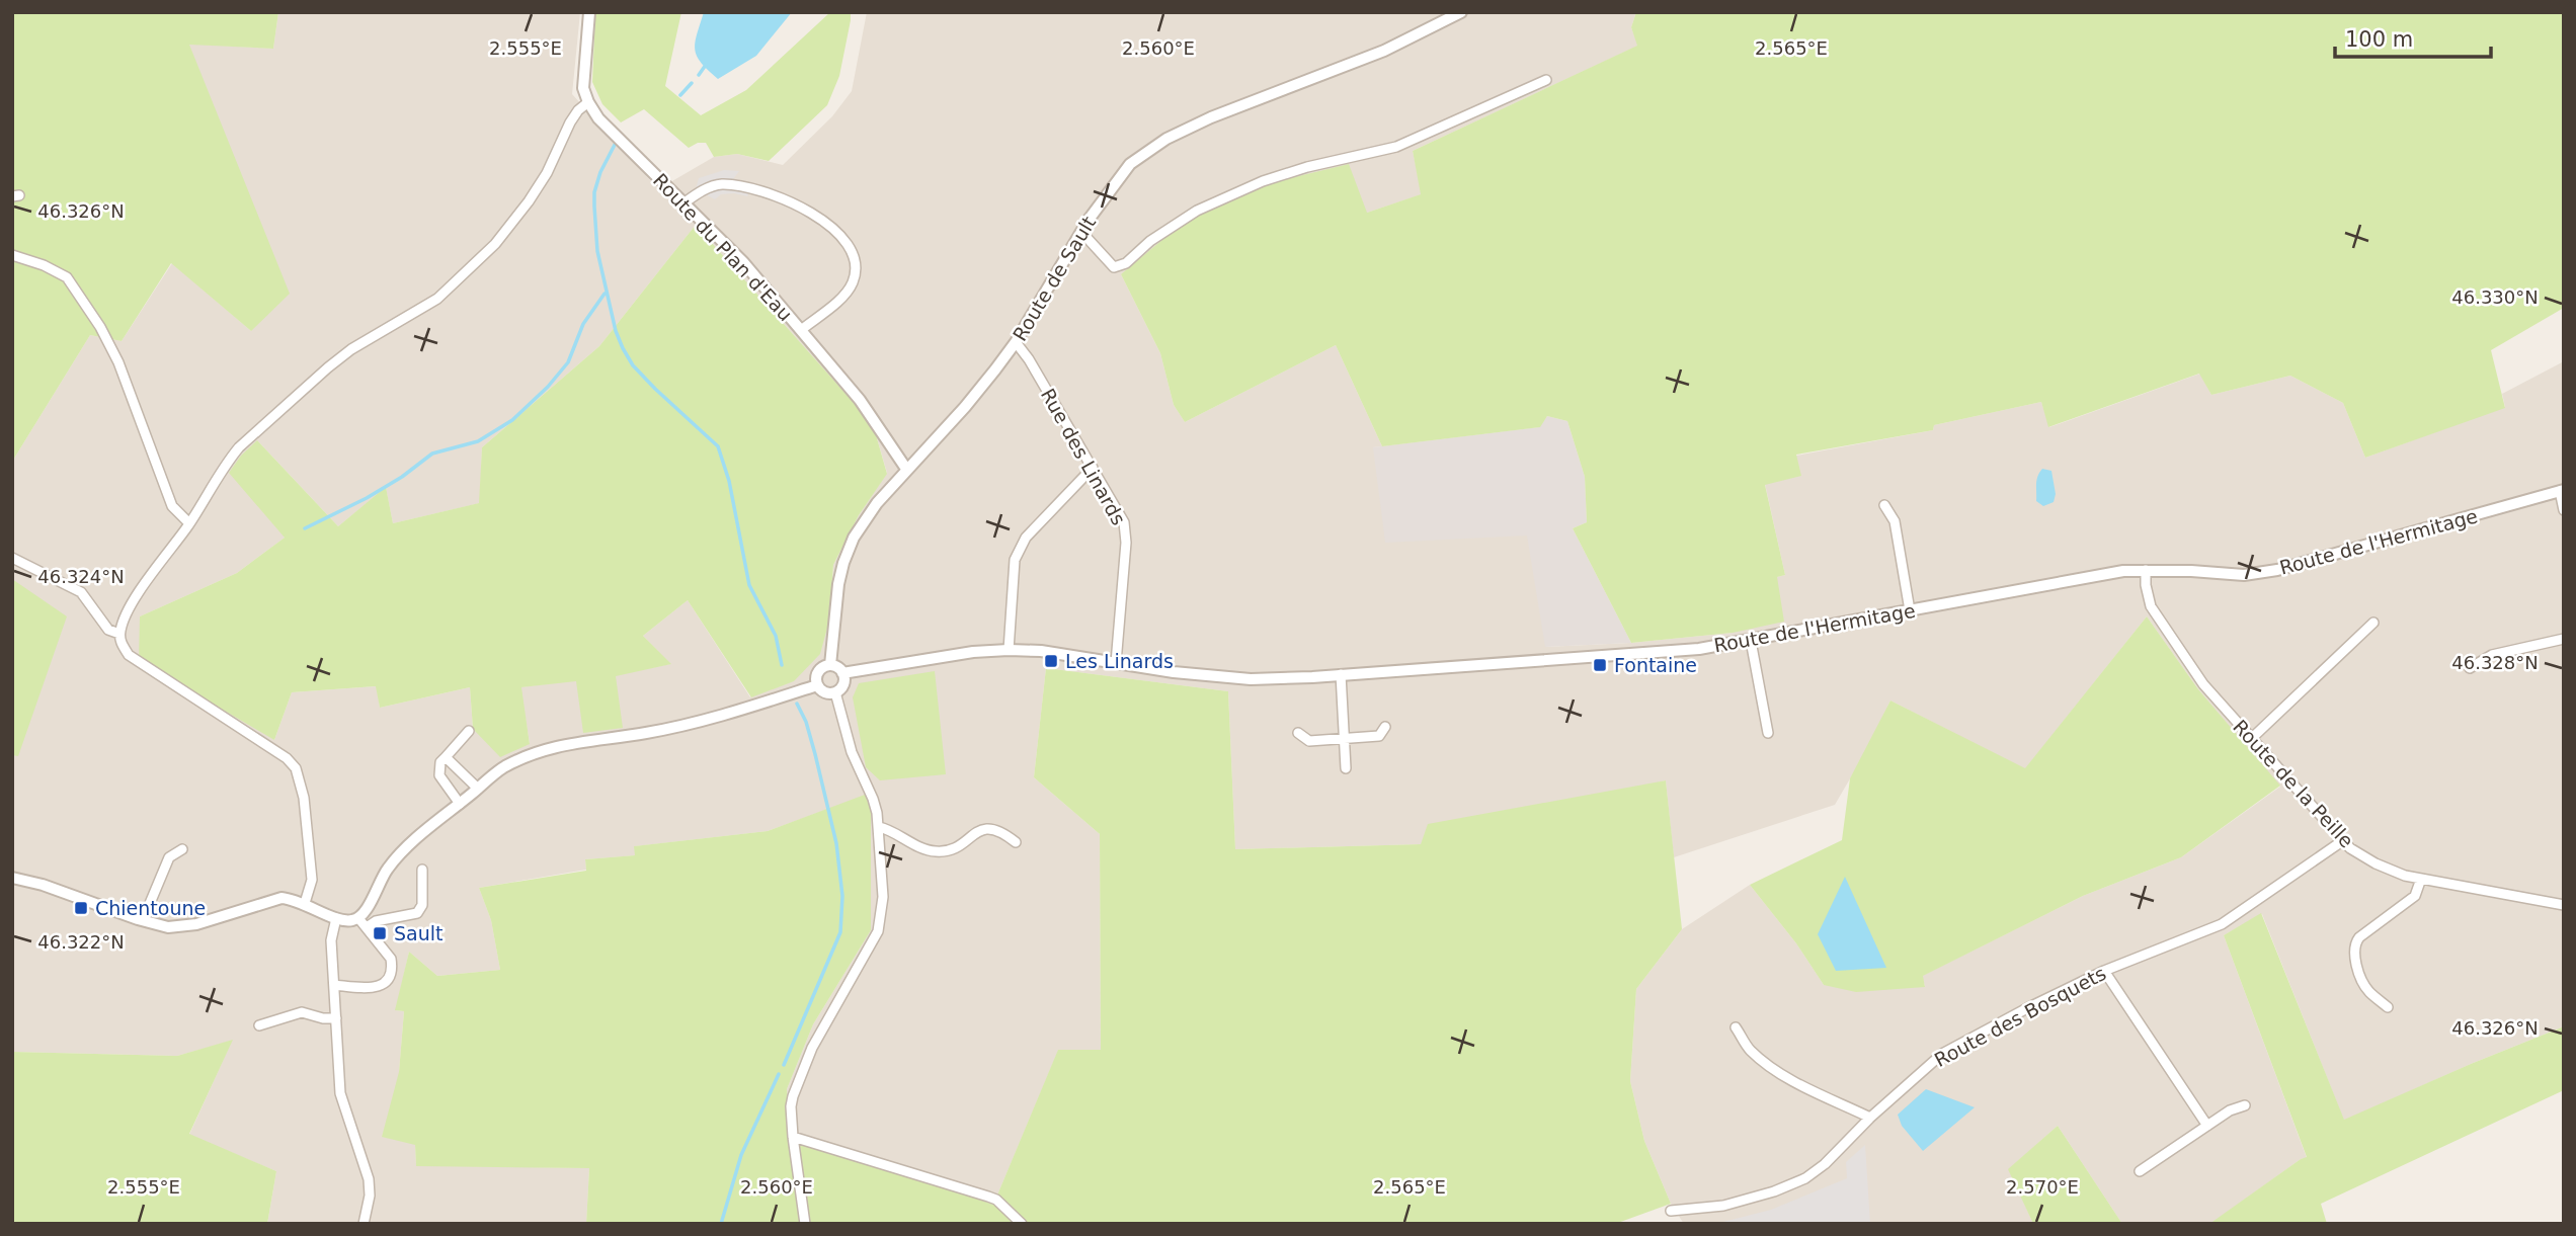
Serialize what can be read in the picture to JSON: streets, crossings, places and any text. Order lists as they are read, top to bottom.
{
  "streets": {
    "street": [
      "Route du Plan d'Eau",
      "Route de Sault",
      "Rue des Linards",
      "Route de l'Hermitage",
      "Route de la Peille",
      "Route des Bosquets"
    ]
  },
  "crossings": [
    ["Route du Plan d'Eau", "Route de Sault"],
    ["Route de Sault", "Rue des Linards"],
    ["Route de Sault", "Route de l'Hermitage"],
    ["Rue des Linards", "Route de l'Hermitage"],
    ["Route de l'Hermitage", "Route de la Peille"],
    ["Route de la Peille", "Route des Bosquets"]
  ],
  "places": {
    "transit": [
      "Les Linards",
      "Fontaine",
      "Chientoune",
      "Sault"
    ]
  },
  "scale_bar": "100 m",
  "coordinates": [
    "2.555°E",
    "2.560°E",
    "2.565°E",
    "46.326°N",
    "46.330°N",
    "46.324°N",
    "46.328°N",
    "46.322°N",
    "2.570°E"
  ]
}
